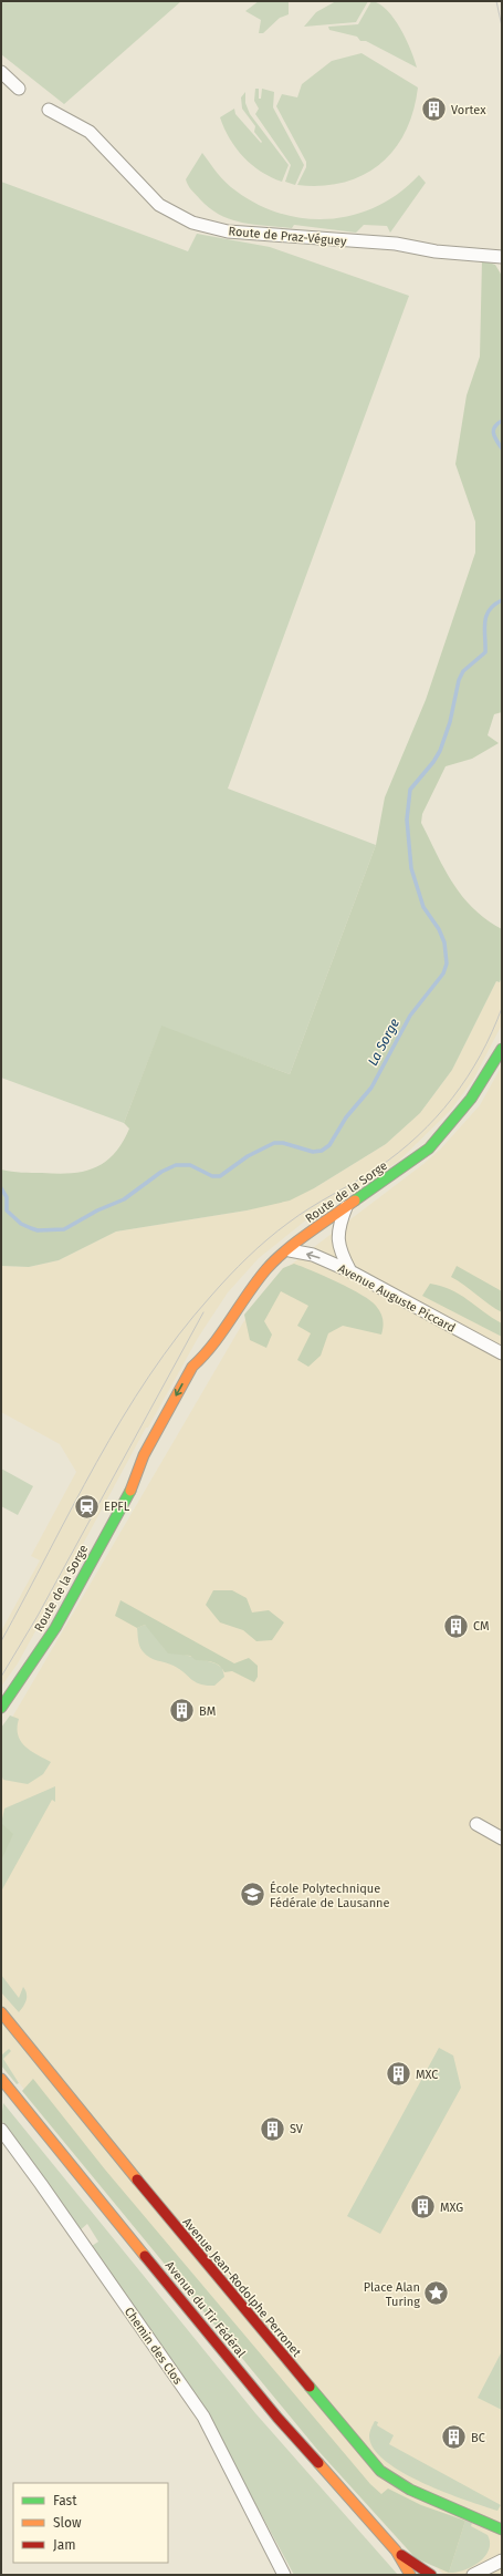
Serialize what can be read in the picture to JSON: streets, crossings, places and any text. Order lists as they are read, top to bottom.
{
  "streets": {
    "street": [
      "Route de Praz-Véguey",
      "Route de la Sorge",
      "Avenue Auguste Piccard",
      "Avenue Jean-Rodolphe Perronet",
      "Avenue du Tir Fédéral",
      "Chemin des Clos"
    ]
  },
  "crossings": [
    ["Route de la Sorge", "Avenue Auguste Piccard"]
  ],
  "water": ["La Sorge"],
  "places": {
    "building": [
      "Vortex",
      "CM",
      "BM",
      "MXC",
      "SV",
      "MXG",
      "BC"
    ],
    "station": ["EPFL"],
    "school or university": ["École Polytechnique Fédérale de Lausanne"],
    "place": ["Place Alan Turing"]
  },
  "legend": ["Fast", "Slow", "Jam"]
}
